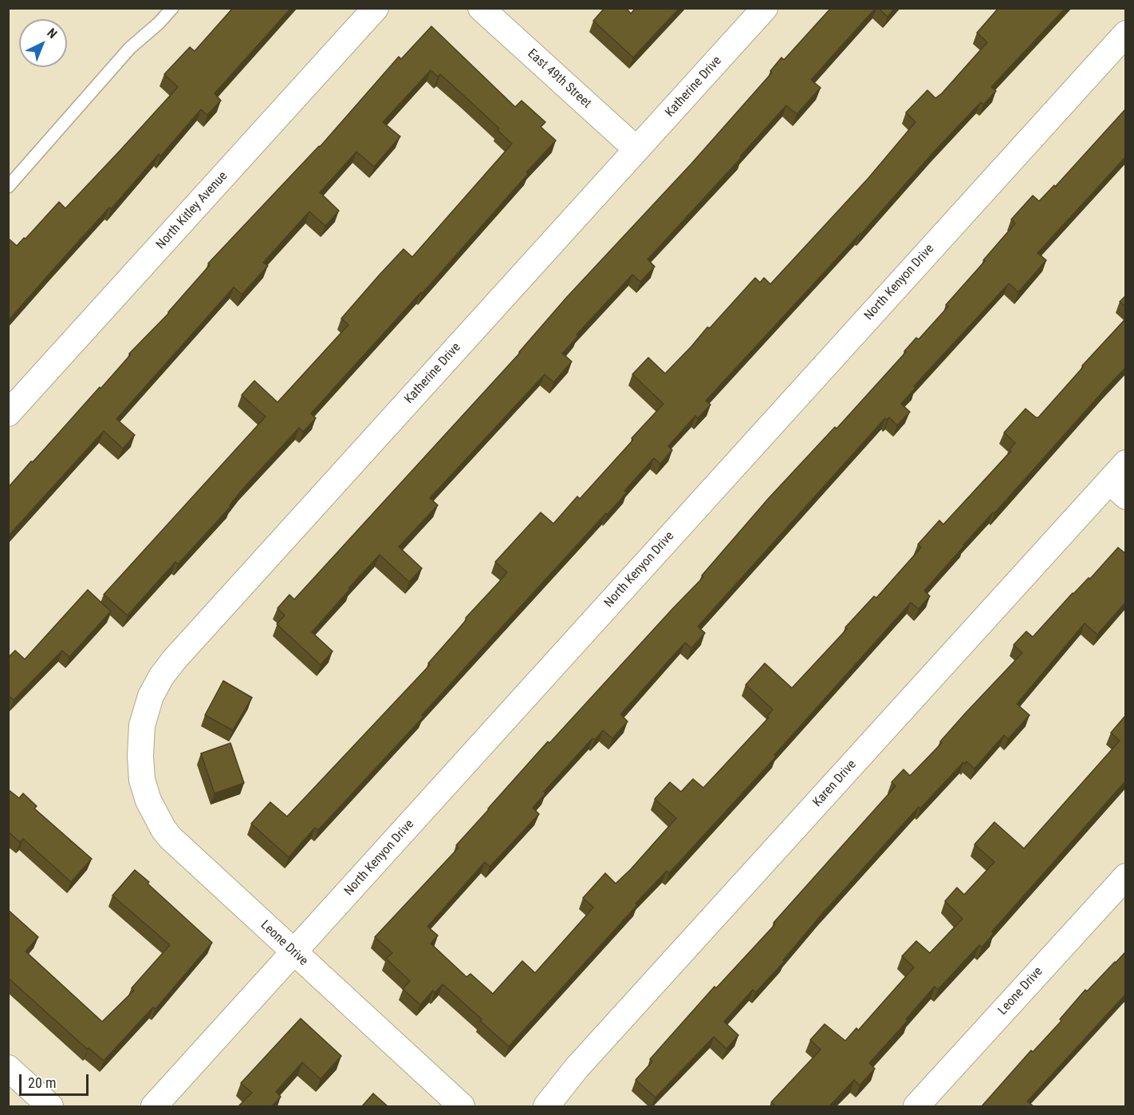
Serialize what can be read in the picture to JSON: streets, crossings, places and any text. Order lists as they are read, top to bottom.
{
  "streets": {
    "street": [
      "East 49th Street",
      "Katherine Drive",
      "North Kitley Avenue",
      "North Kenyon Drive",
      "Karen Drive",
      "Leone Drive"
    ]
  },
  "crossings": [
    ["East 49th Street", "Katherine Drive"],
    ["Katherine Drive", "Leone Drive"],
    ["North Kenyon Drive", "Leone Drive"]
  ],
  "scale_bar": "20 m",
  "north": "top right"
}
